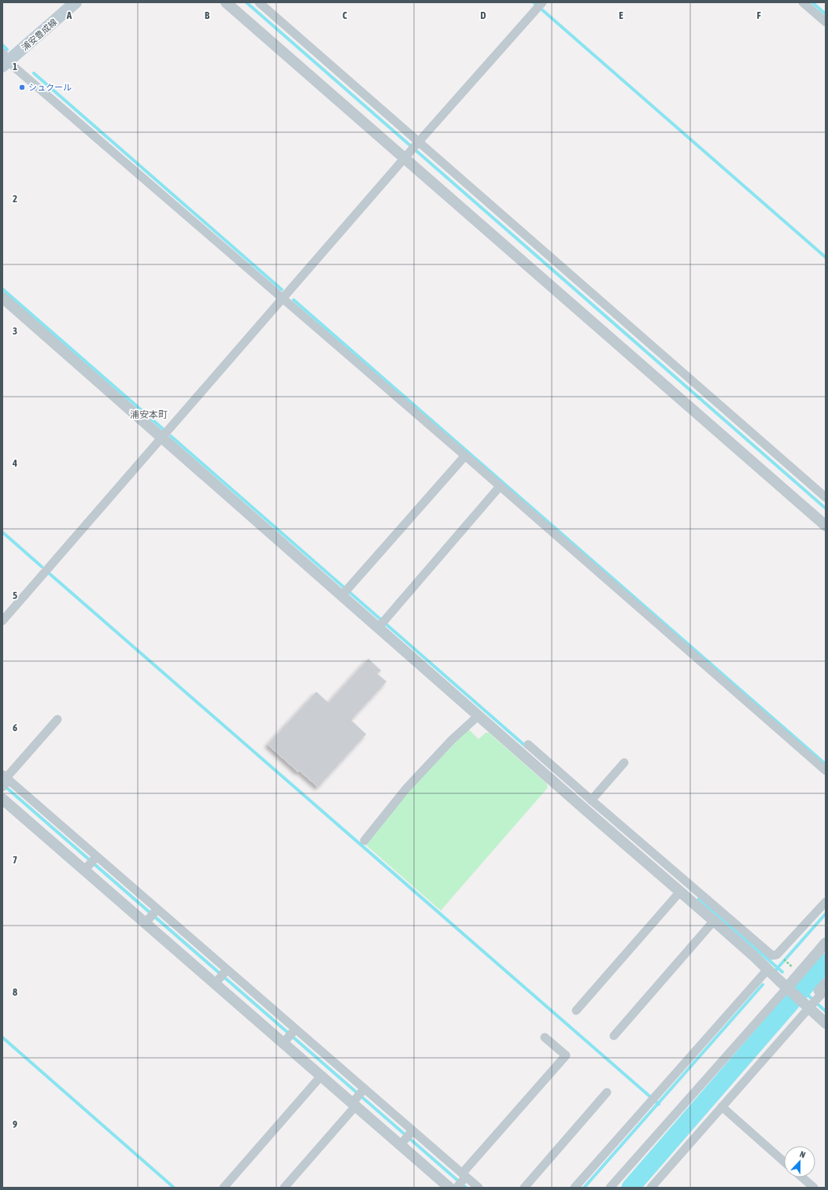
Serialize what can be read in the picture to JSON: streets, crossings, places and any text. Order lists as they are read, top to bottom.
{
  "streets": {
    "main road": ["浦安豊成線"]
  },
  "districts": ["浦安本町"],
  "places": ["シュクール"],
  "north": "top",
  "grid": {
    "columns": [
      "A",
      "B",
      "C",
      "D",
      "E",
      "F"
    ],
    "rows": [
      "1",
      "2",
      "3",
      "4",
      "5",
      "6",
      "7",
      "8",
      "9"
    ]
  }
}
